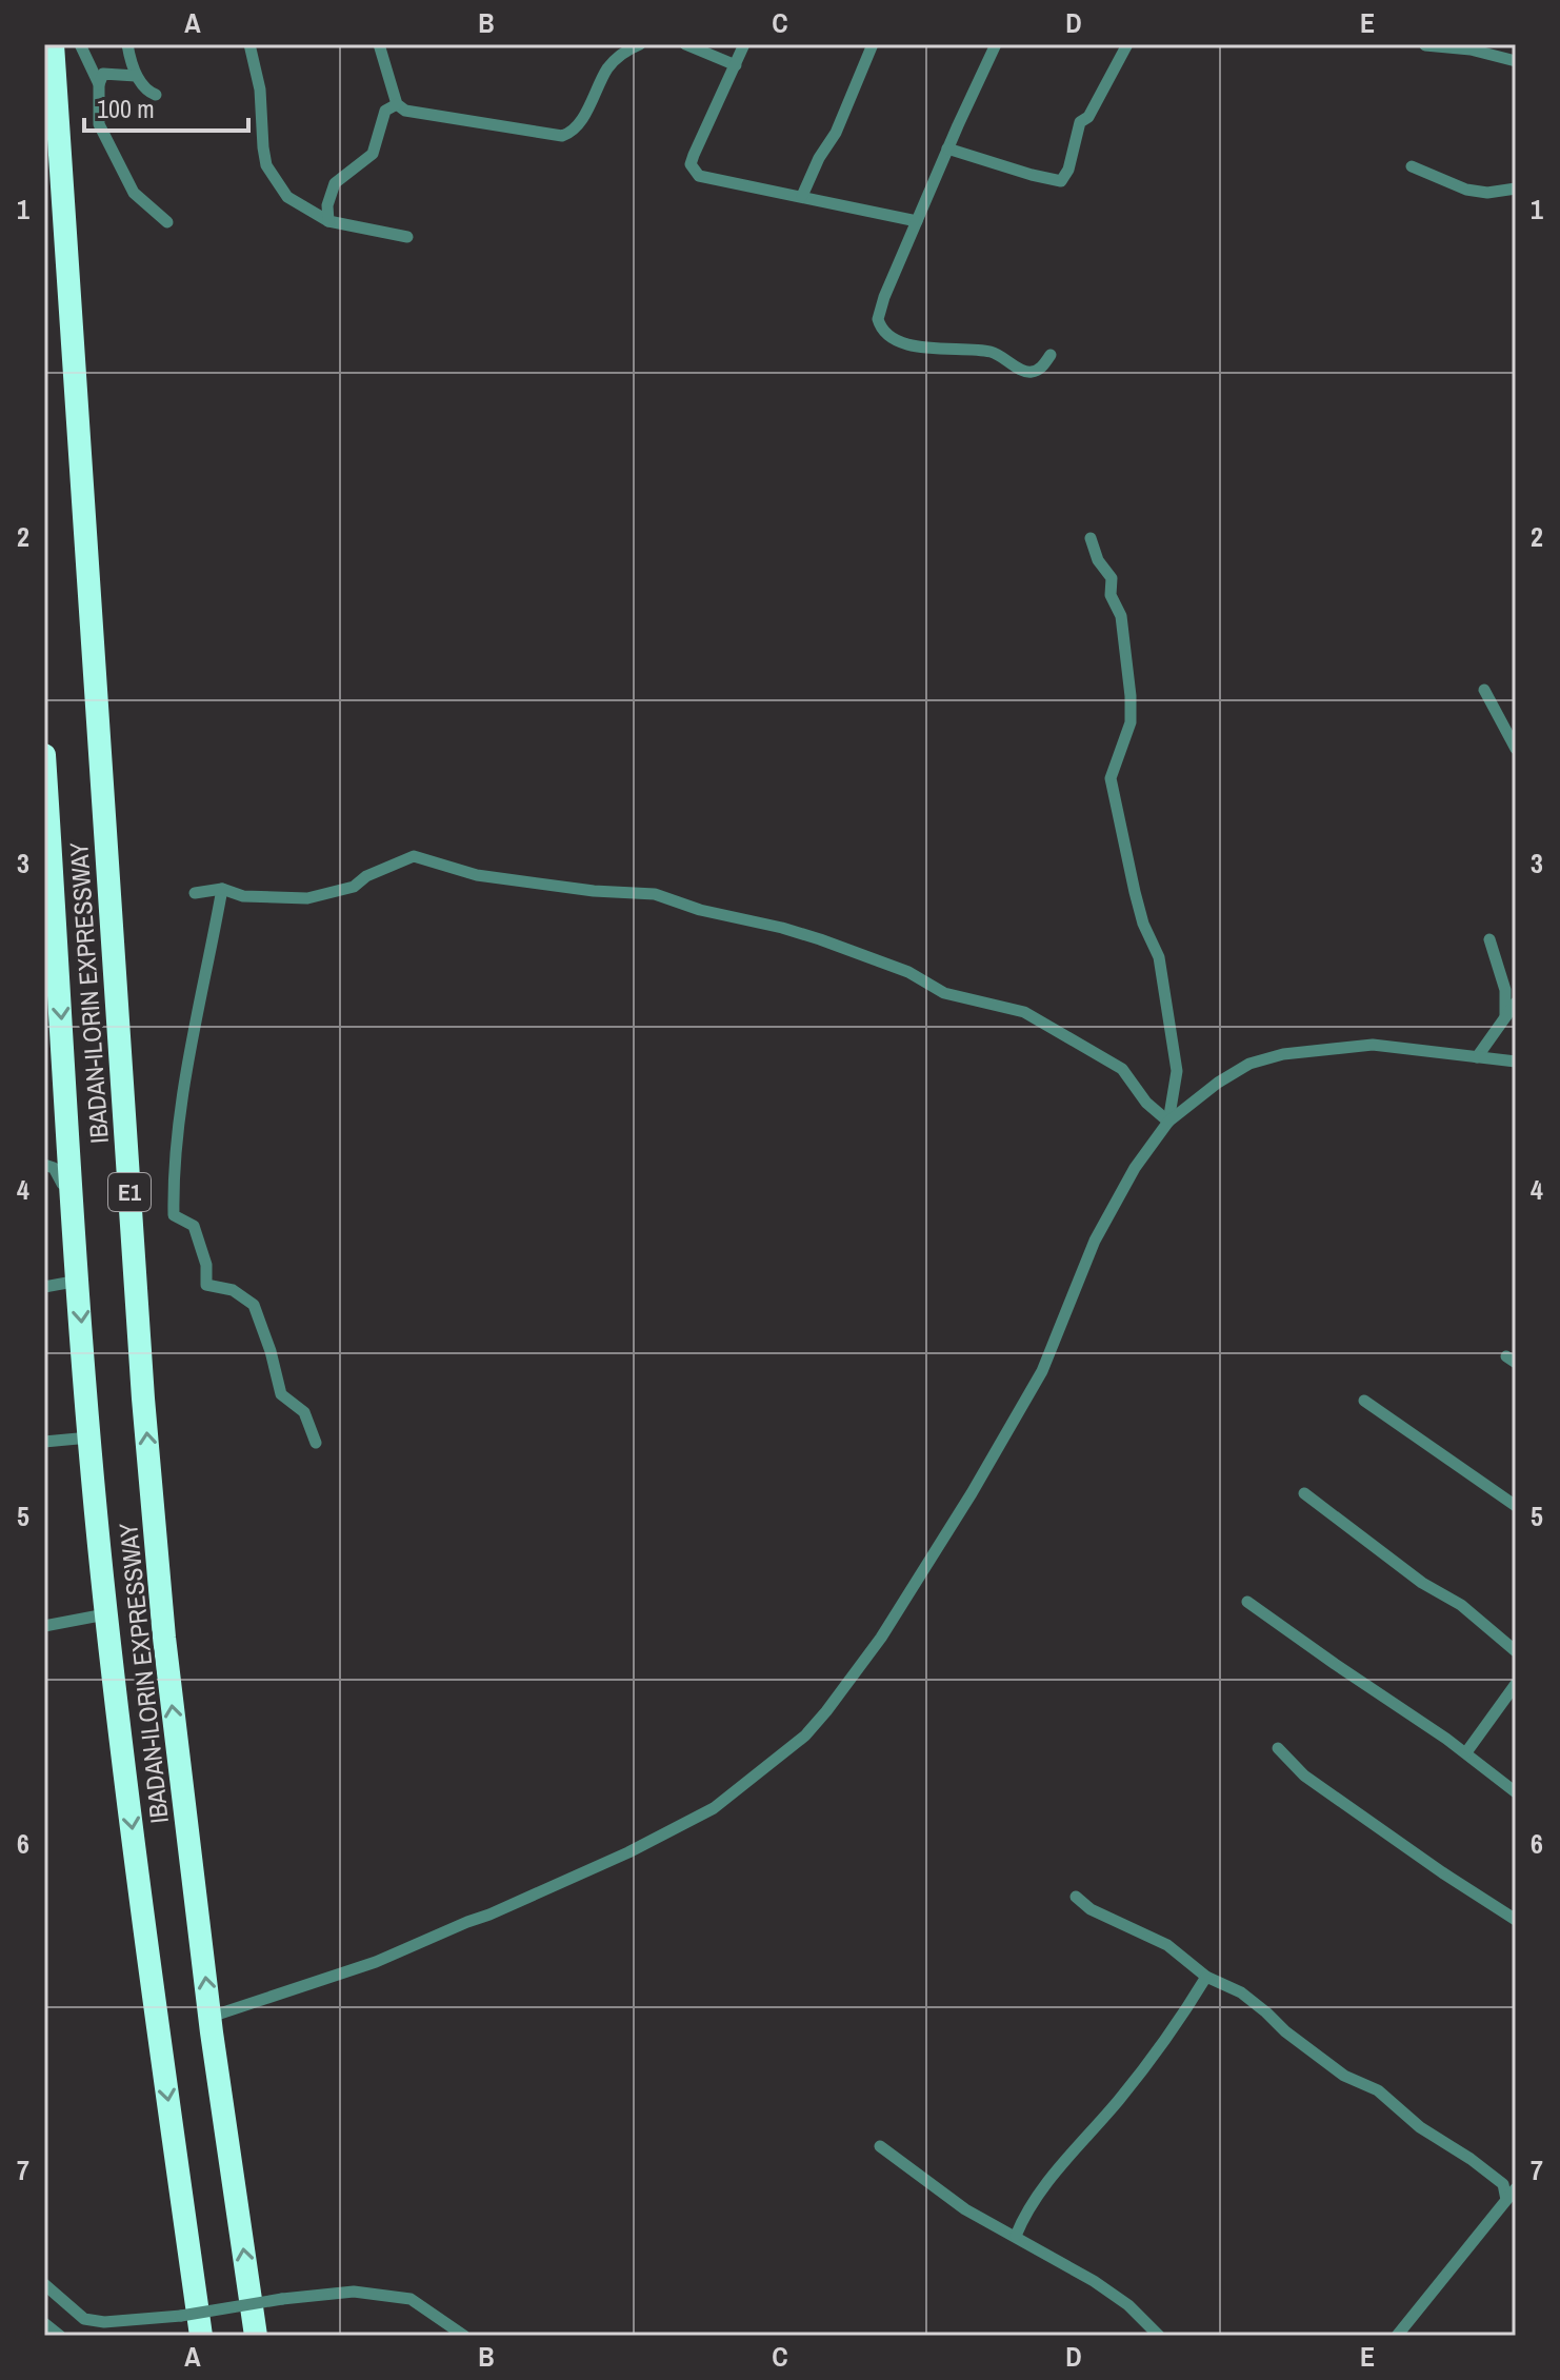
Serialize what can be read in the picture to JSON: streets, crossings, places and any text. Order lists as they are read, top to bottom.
{
  "streets": {
    "highway": ["IBADAN-ILORIN EXPRESSWAY", "E1"]
  },
  "scale_bar": "100 m",
  "grid": {
    "columns": [
      "A",
      "B",
      "C",
      "D",
      "E"
    ],
    "rows": [
      "1",
      "2",
      "3",
      "4",
      "5",
      "6",
      "7"
    ]
  }
}
